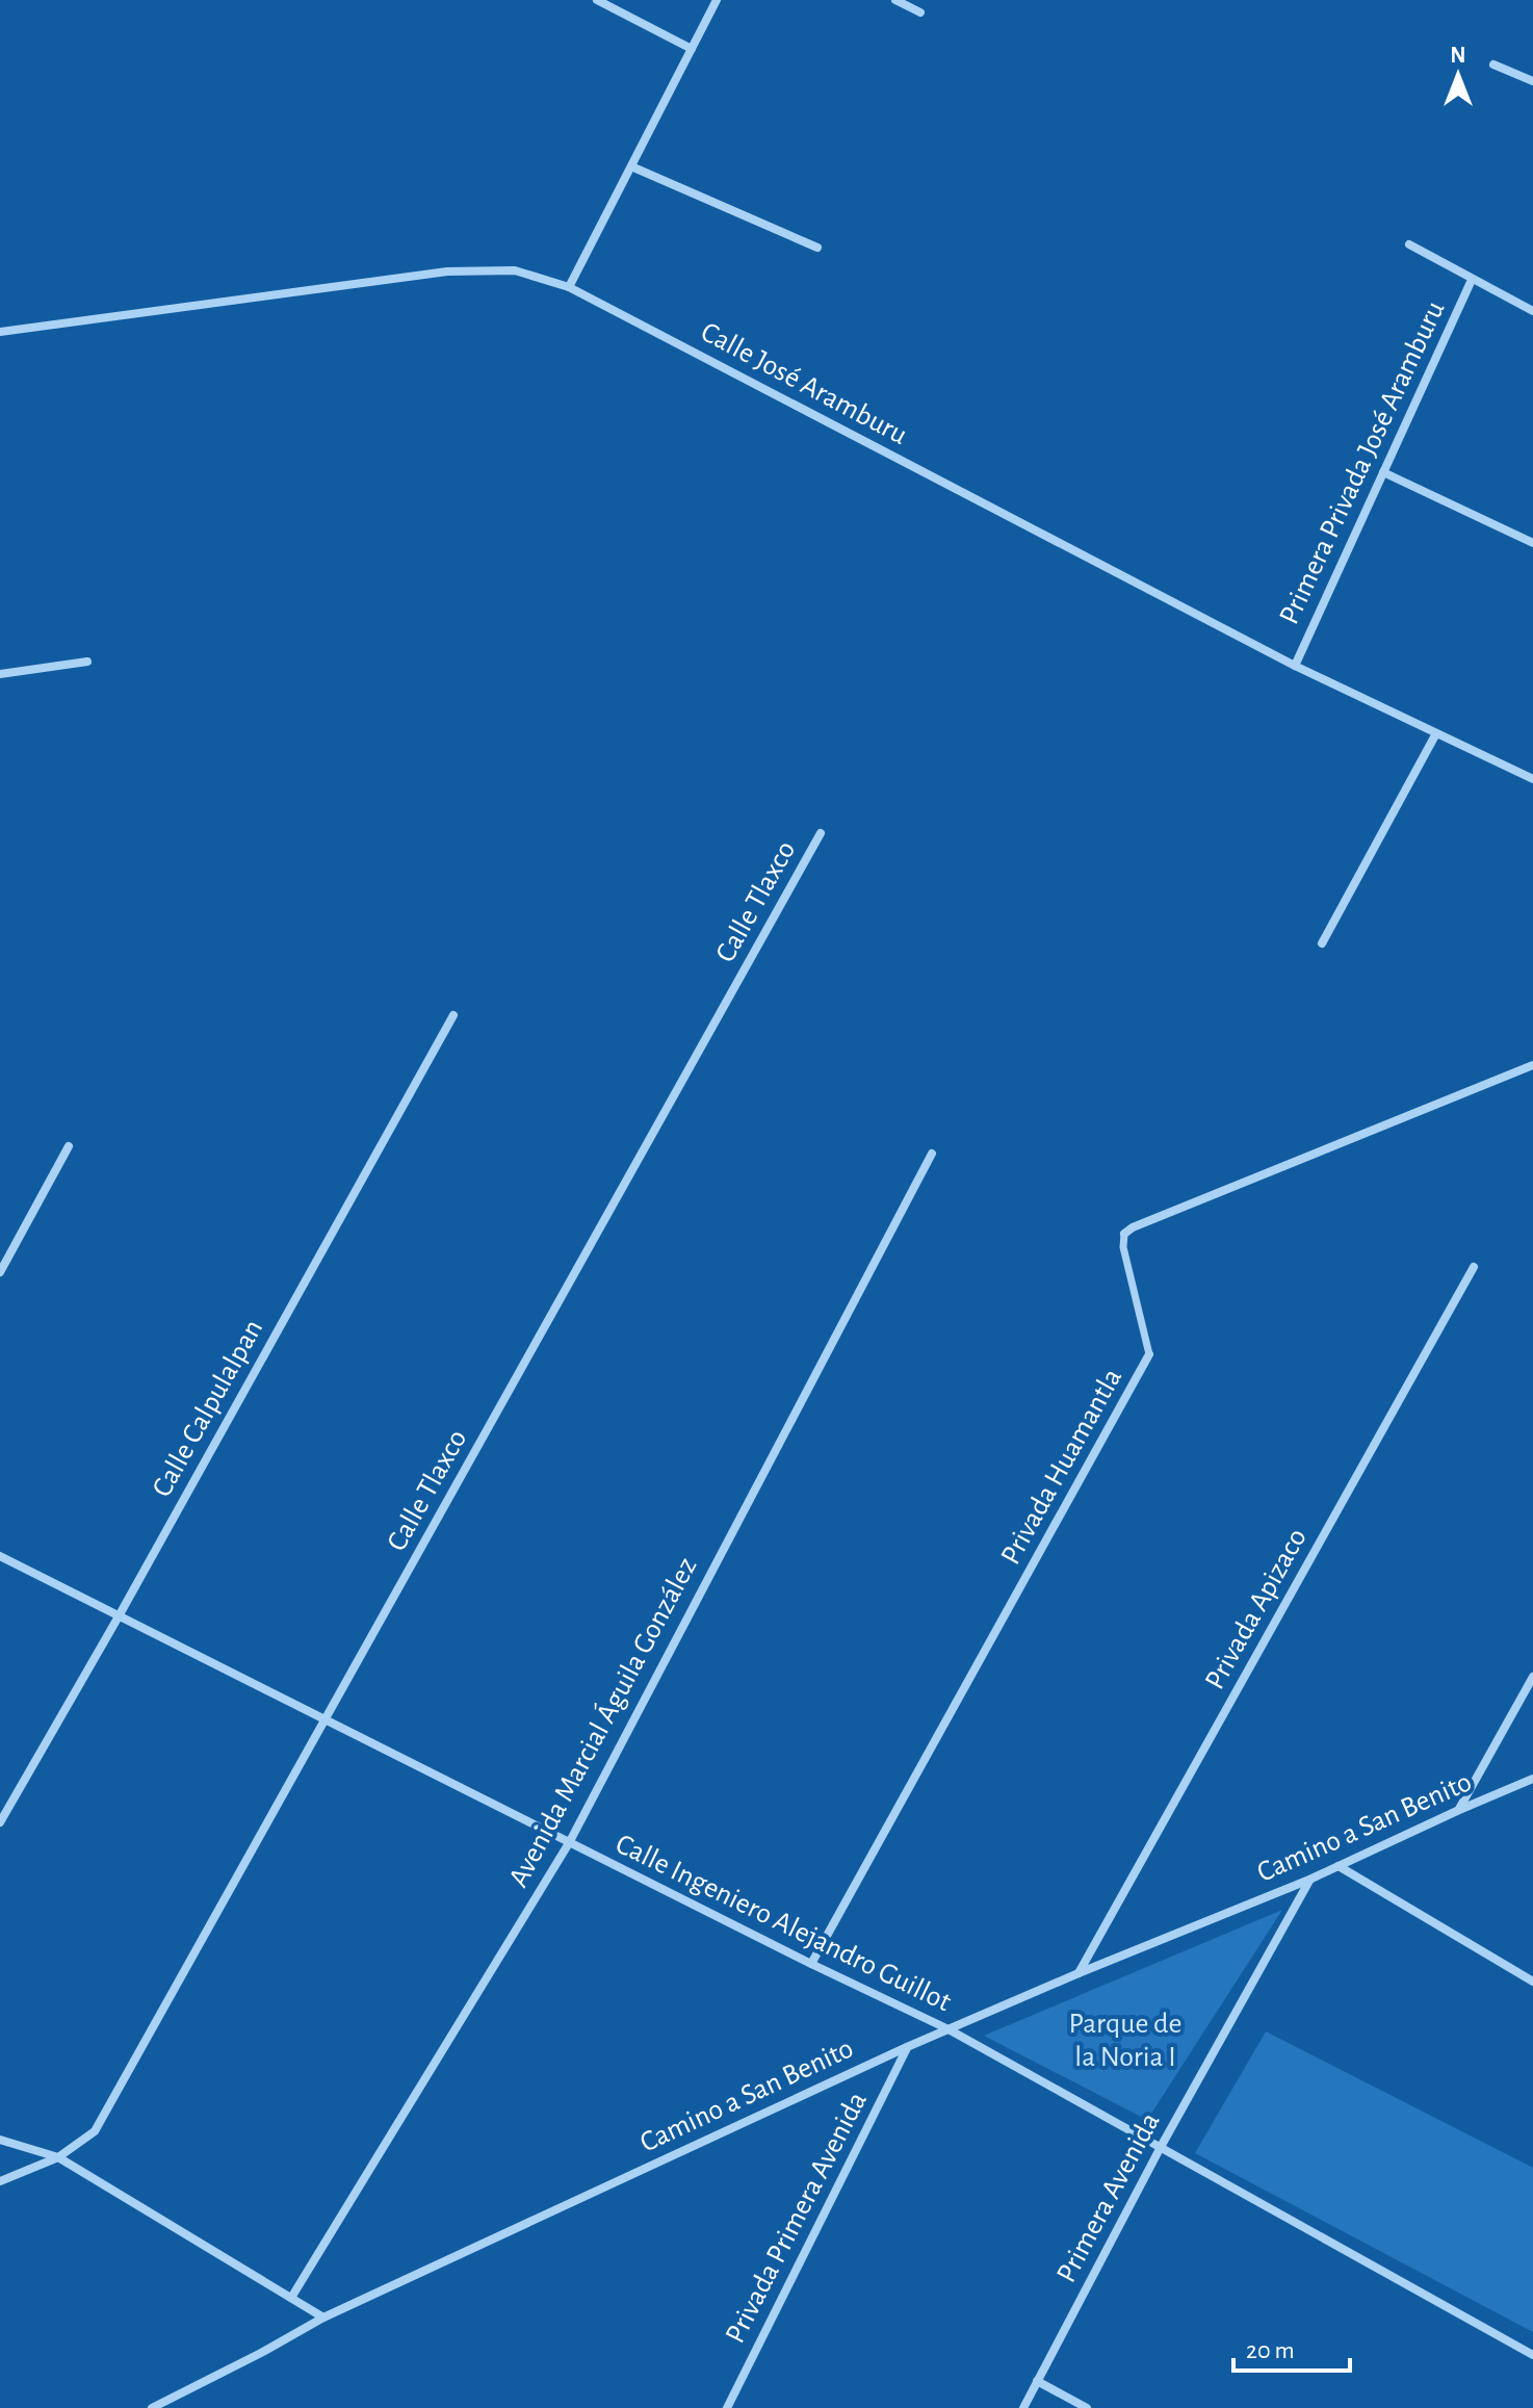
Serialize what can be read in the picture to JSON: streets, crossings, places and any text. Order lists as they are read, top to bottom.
{
  "streets": {
    "street": [
      "Calle José Aramburu",
      "Primera Privada José Aramburu",
      "Calle Tlaxco",
      "Calle Calpulalpan",
      "Privada Huamantla",
      "Privada Apizaco",
      "Avenida Marcial Águila González",
      "Camino a San Benito",
      "Calle Ingeniero Alejandro Guillot",
      "Primera Avenida",
      "Privada Primera Avenida"
    ]
  },
  "crossings": [
    ["Calle José Aramburu", "Primera Privada José Aramburu"],
    ["Calle Tlaxco", "Calle Ingeniero Alejandro Guillot"],
    ["Calle Calpulalpan", "Calle Ingeniero Alejandro Guillot"],
    ["Privada Huamantla", "Calle Ingeniero Alejandro Guillot"],
    ["Privada Apizaco", "Camino a San Benito"],
    ["Avenida Marcial Águila González", "Calle Ingeniero Alejandro Guillot"],
    ["Camino a San Benito", "Calle Ingeniero Alejandro Guillot"],
    ["Camino a San Benito", "Primera Avenida"],
    ["Camino a San Benito", "Privada Primera Avenida"],
    ["Calle Ingeniero Alejandro Guillot", "Primera Avenida"]
  ],
  "parks": ["Parque de la Noria I"],
  "scale_bar": "20 m",
  "north": "top"
}
